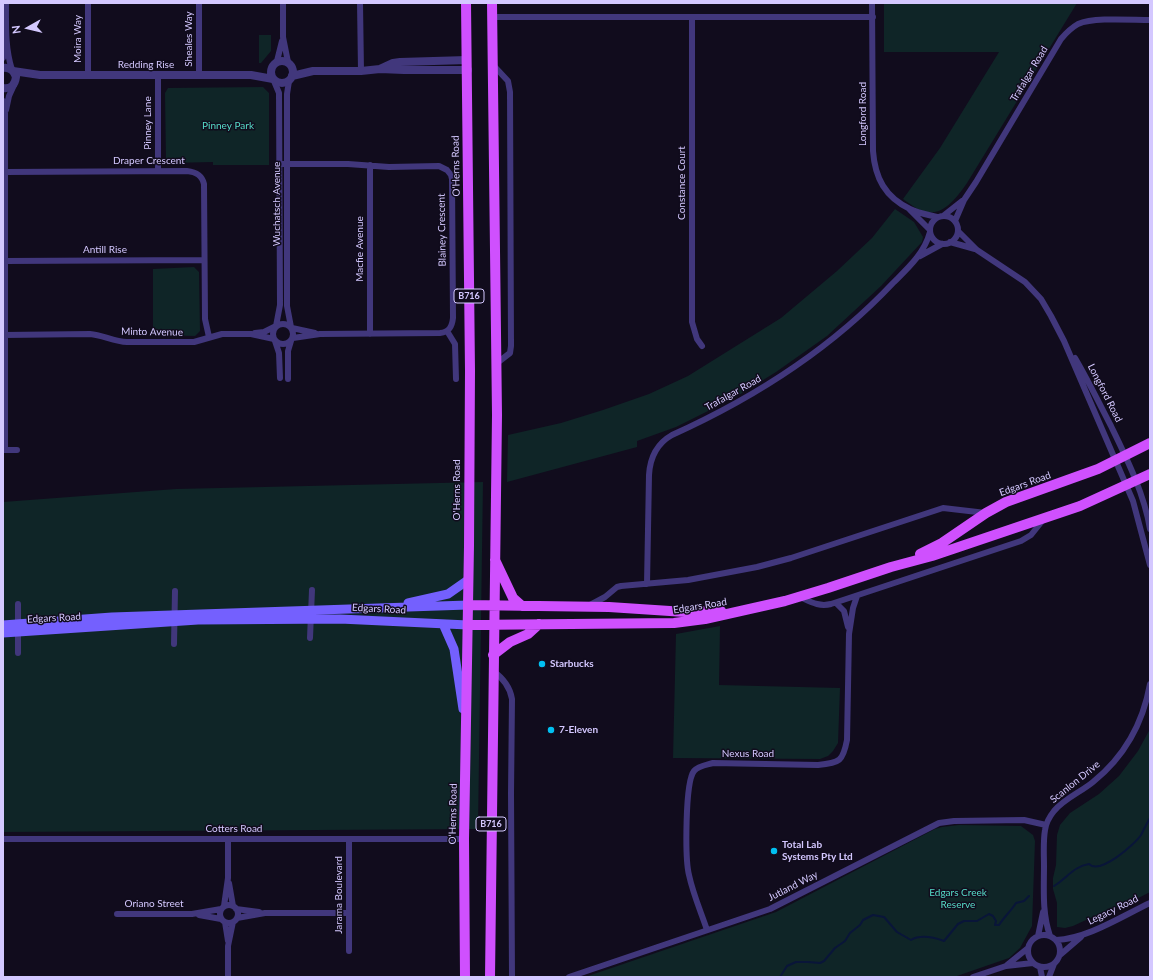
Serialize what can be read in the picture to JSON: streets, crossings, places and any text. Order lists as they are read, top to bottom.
{
  "streets": {
    "main road": ["O'Herns Road", "B716", "Edgars Road"],
    "street": [
      "Moira Way",
      "Sheales Way",
      "Redding Rise",
      "Trafalgar Road",
      "Longford Road",
      "Pinney Lane",
      "Draper Crescent",
      "Constance Court",
      "Wuchatsch Avenue",
      "Blainey Crescent",
      "Macfie Avenue",
      "Antill Rise",
      "Minto Avenue",
      "Nexus Road",
      "Scanlon Drive",
      "Cotters Road",
      "Jutland Way",
      "Jarama Boulevard",
      "Oriano Street",
      "Legacy Road"
    ]
  },
  "crossings": [
    ["Moira Way", "Redding Rise"],
    ["Sheales Way", "Redding Rise"],
    ["Redding Rise", "Pinney Lane"],
    ["Redding Rise", "Wuchatsch Avenue"],
    ["Trafalgar Road", "Longford Road"],
    ["Longford Road", "Edgars Road"],
    ["Pinney Lane", "Draper Crescent"],
    ["Draper Crescent", "Antill Rise"],
    ["Draper Crescent", "Minto Avenue"],
    ["O'Herns Road", "Edgars Road"],
    ["O'Herns Road", "Cotters Road"],
    ["Wuchatsch Avenue", "Blainey Crescent"],
    ["Wuchatsch Avenue", "Minto Avenue"],
    ["Blainey Crescent", "Macfie Avenue"],
    ["B716", "Edgars Road"],
    ["Nexus Road", "Jutland Way"],
    ["Scanlon Drive", "Jutland Way"],
    ["Scanlon Drive", "Legacy Road"],
    ["Cotters Road", "Jarama Boulevard"]
  ],
  "parks": ["Pinney Park", "Edgars Creek Reserve"],
  "places": ["Starbucks", "7-Eleven", "Total Lab Systems Pty Ltd"],
  "north": "left"
}
